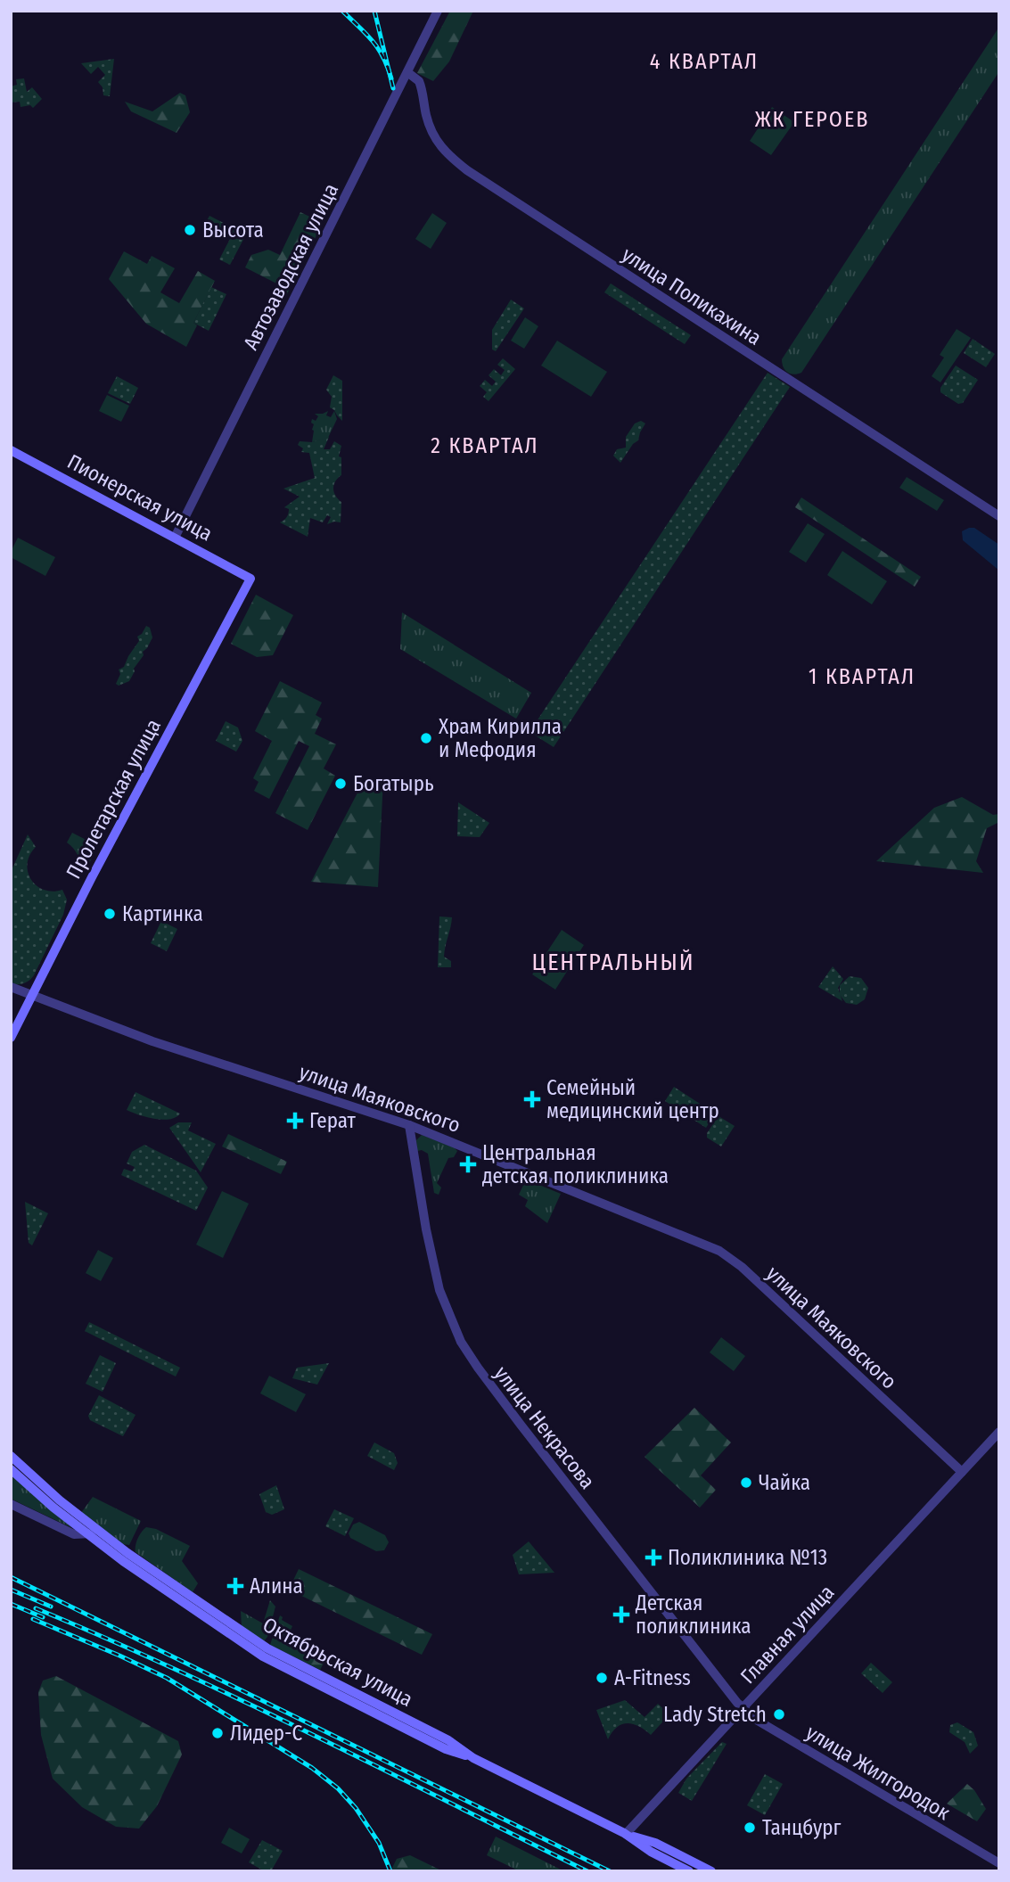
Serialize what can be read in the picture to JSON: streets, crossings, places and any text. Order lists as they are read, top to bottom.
{
  "streets": {
    "main road": ["Пионерская улица", "Пролетарская улица", "Октябрьская улица"],
    "street": [
      "Автозаводская улица",
      "улица Поликахина",
      "улица Маяковского",
      "улица Некрасова",
      "Главная улица",
      "улица Жилгородок"
    ]
  },
  "crossings": [
    ["Автозаводская улица", "улица Поликахина"],
    ["Автозаводская улица", "Пионерская улица"],
    ["Пионерская улица", "Пролетарская улица"],
    ["Пролетарская улица", "улица Маяковского"],
    ["улица Маяковского", "улица Некрасова"],
    ["улица Маяковского", "Главная улица"],
    ["улица Некрасова", "Главная улица"],
    ["улица Некрасова", "улица Жилгородок"],
    ["Главная улица", "Октябрьская улица"],
    ["Главная улица", "улица Жилгородок"]
  ],
  "districts": [
    "4 КВАРТАЛ",
    "ЖК ГЕРОЕВ",
    "2 КВАРТАЛ",
    "1 КВАРТАЛ",
    "ЦЕНТРАЛЬНЫЙ"
  ],
  "places": {
    "other": [
      "Высота",
      "Храм Кирилла и Мефодия",
      "Богатырь",
      "Картинка",
      "Чайка",
      "A-Fitness",
      "Lady Stretch",
      "Лидер-С",
      "Танцбург"
    ],
    "health": [
      "Семейный медицинский центр",
      "Герат",
      "Центральная детская поликлиника",
      "Поликлиника №13",
      "Алина",
      "Детская поликлиника"
    ]
  }
}
